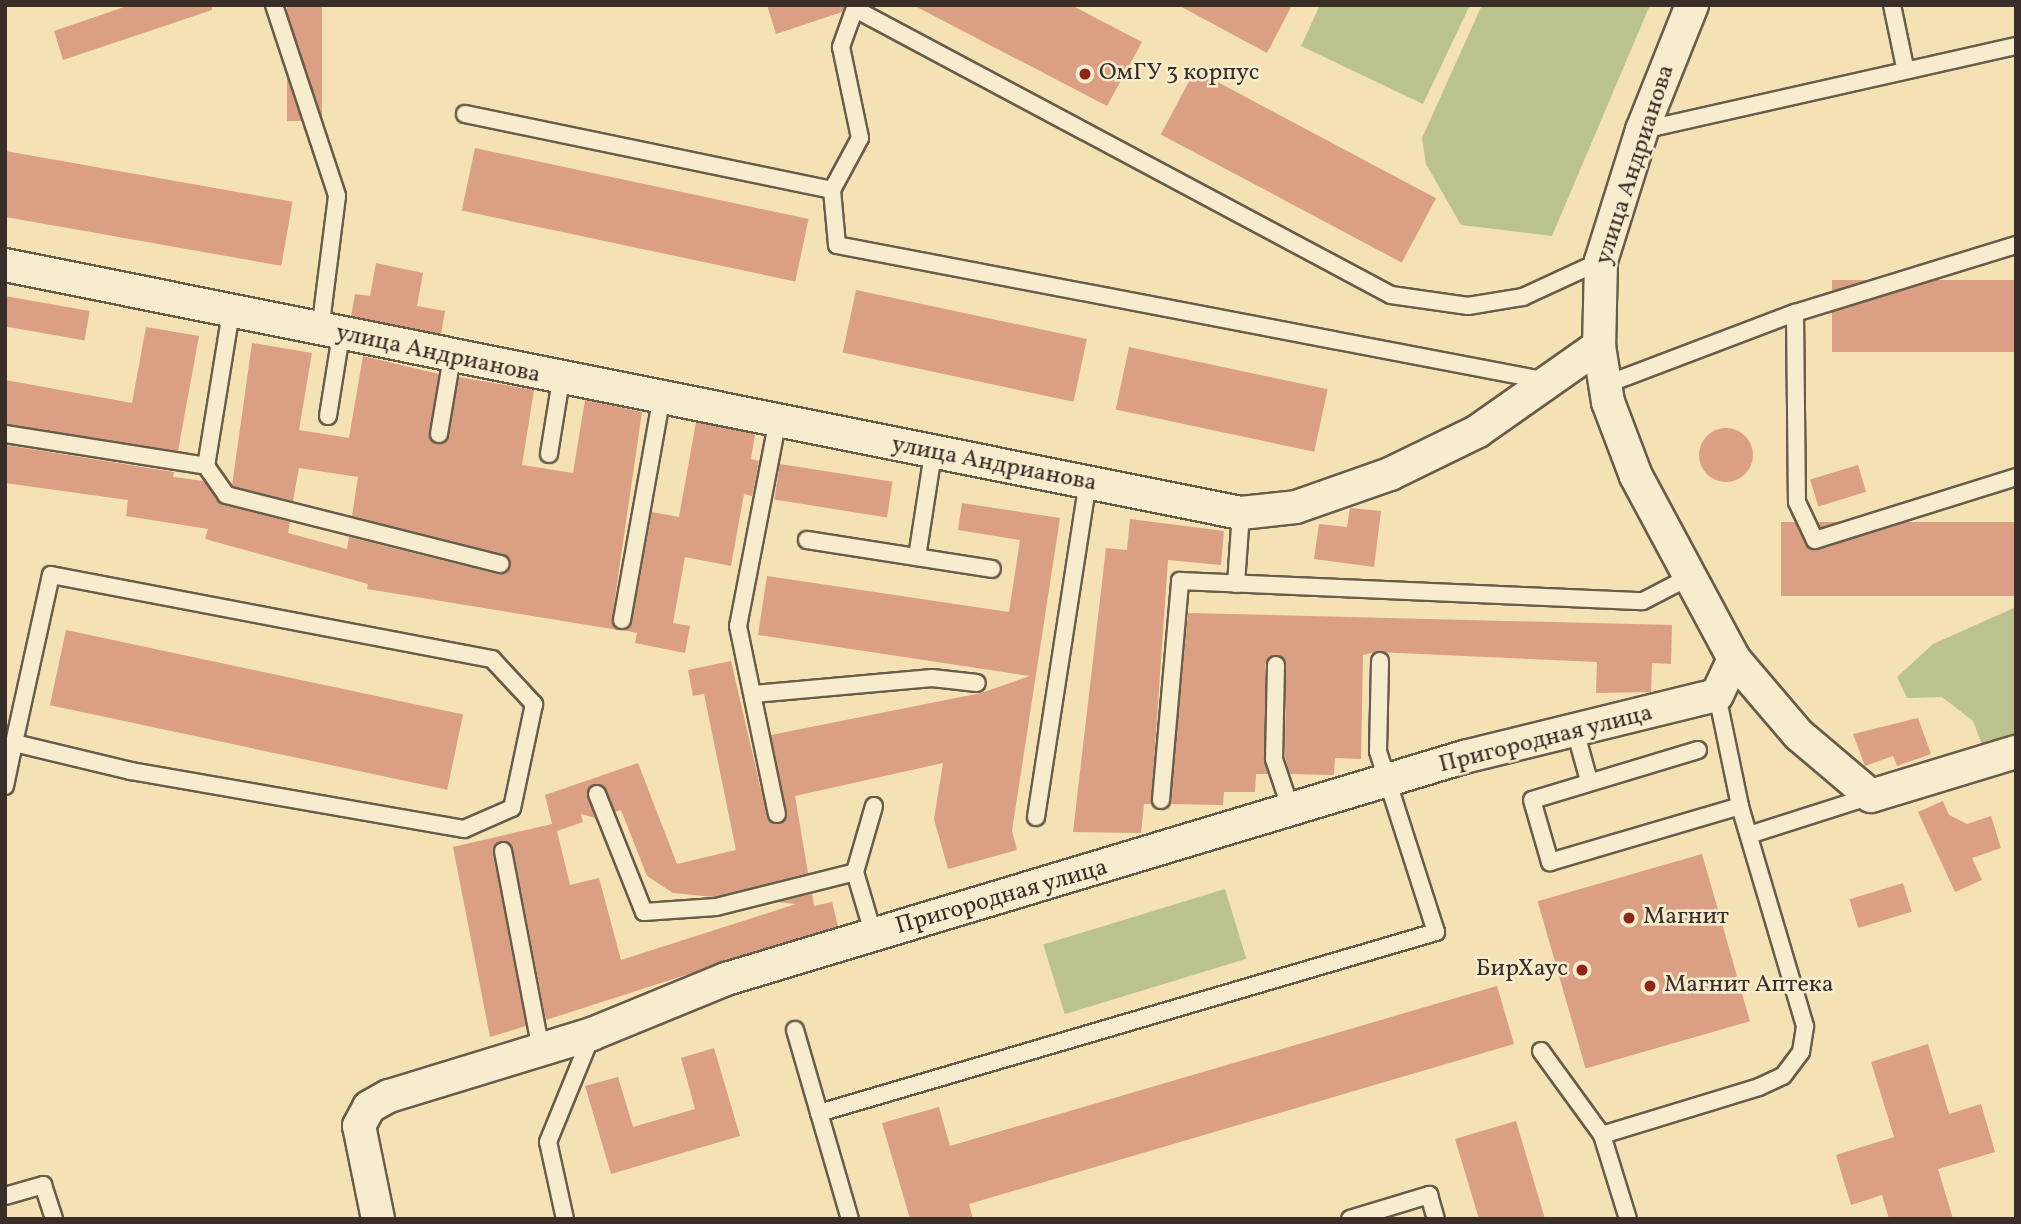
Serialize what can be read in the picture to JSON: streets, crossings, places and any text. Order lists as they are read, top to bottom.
{
  "streets": {
    "street": ["улица Андрианова", "Пригородная улица"]
  },
  "places": [
    "ОмГУ 3 корпус",
    "Магнит",
    "БирХаус",
    "Магнит Аптека"
  ]
}
